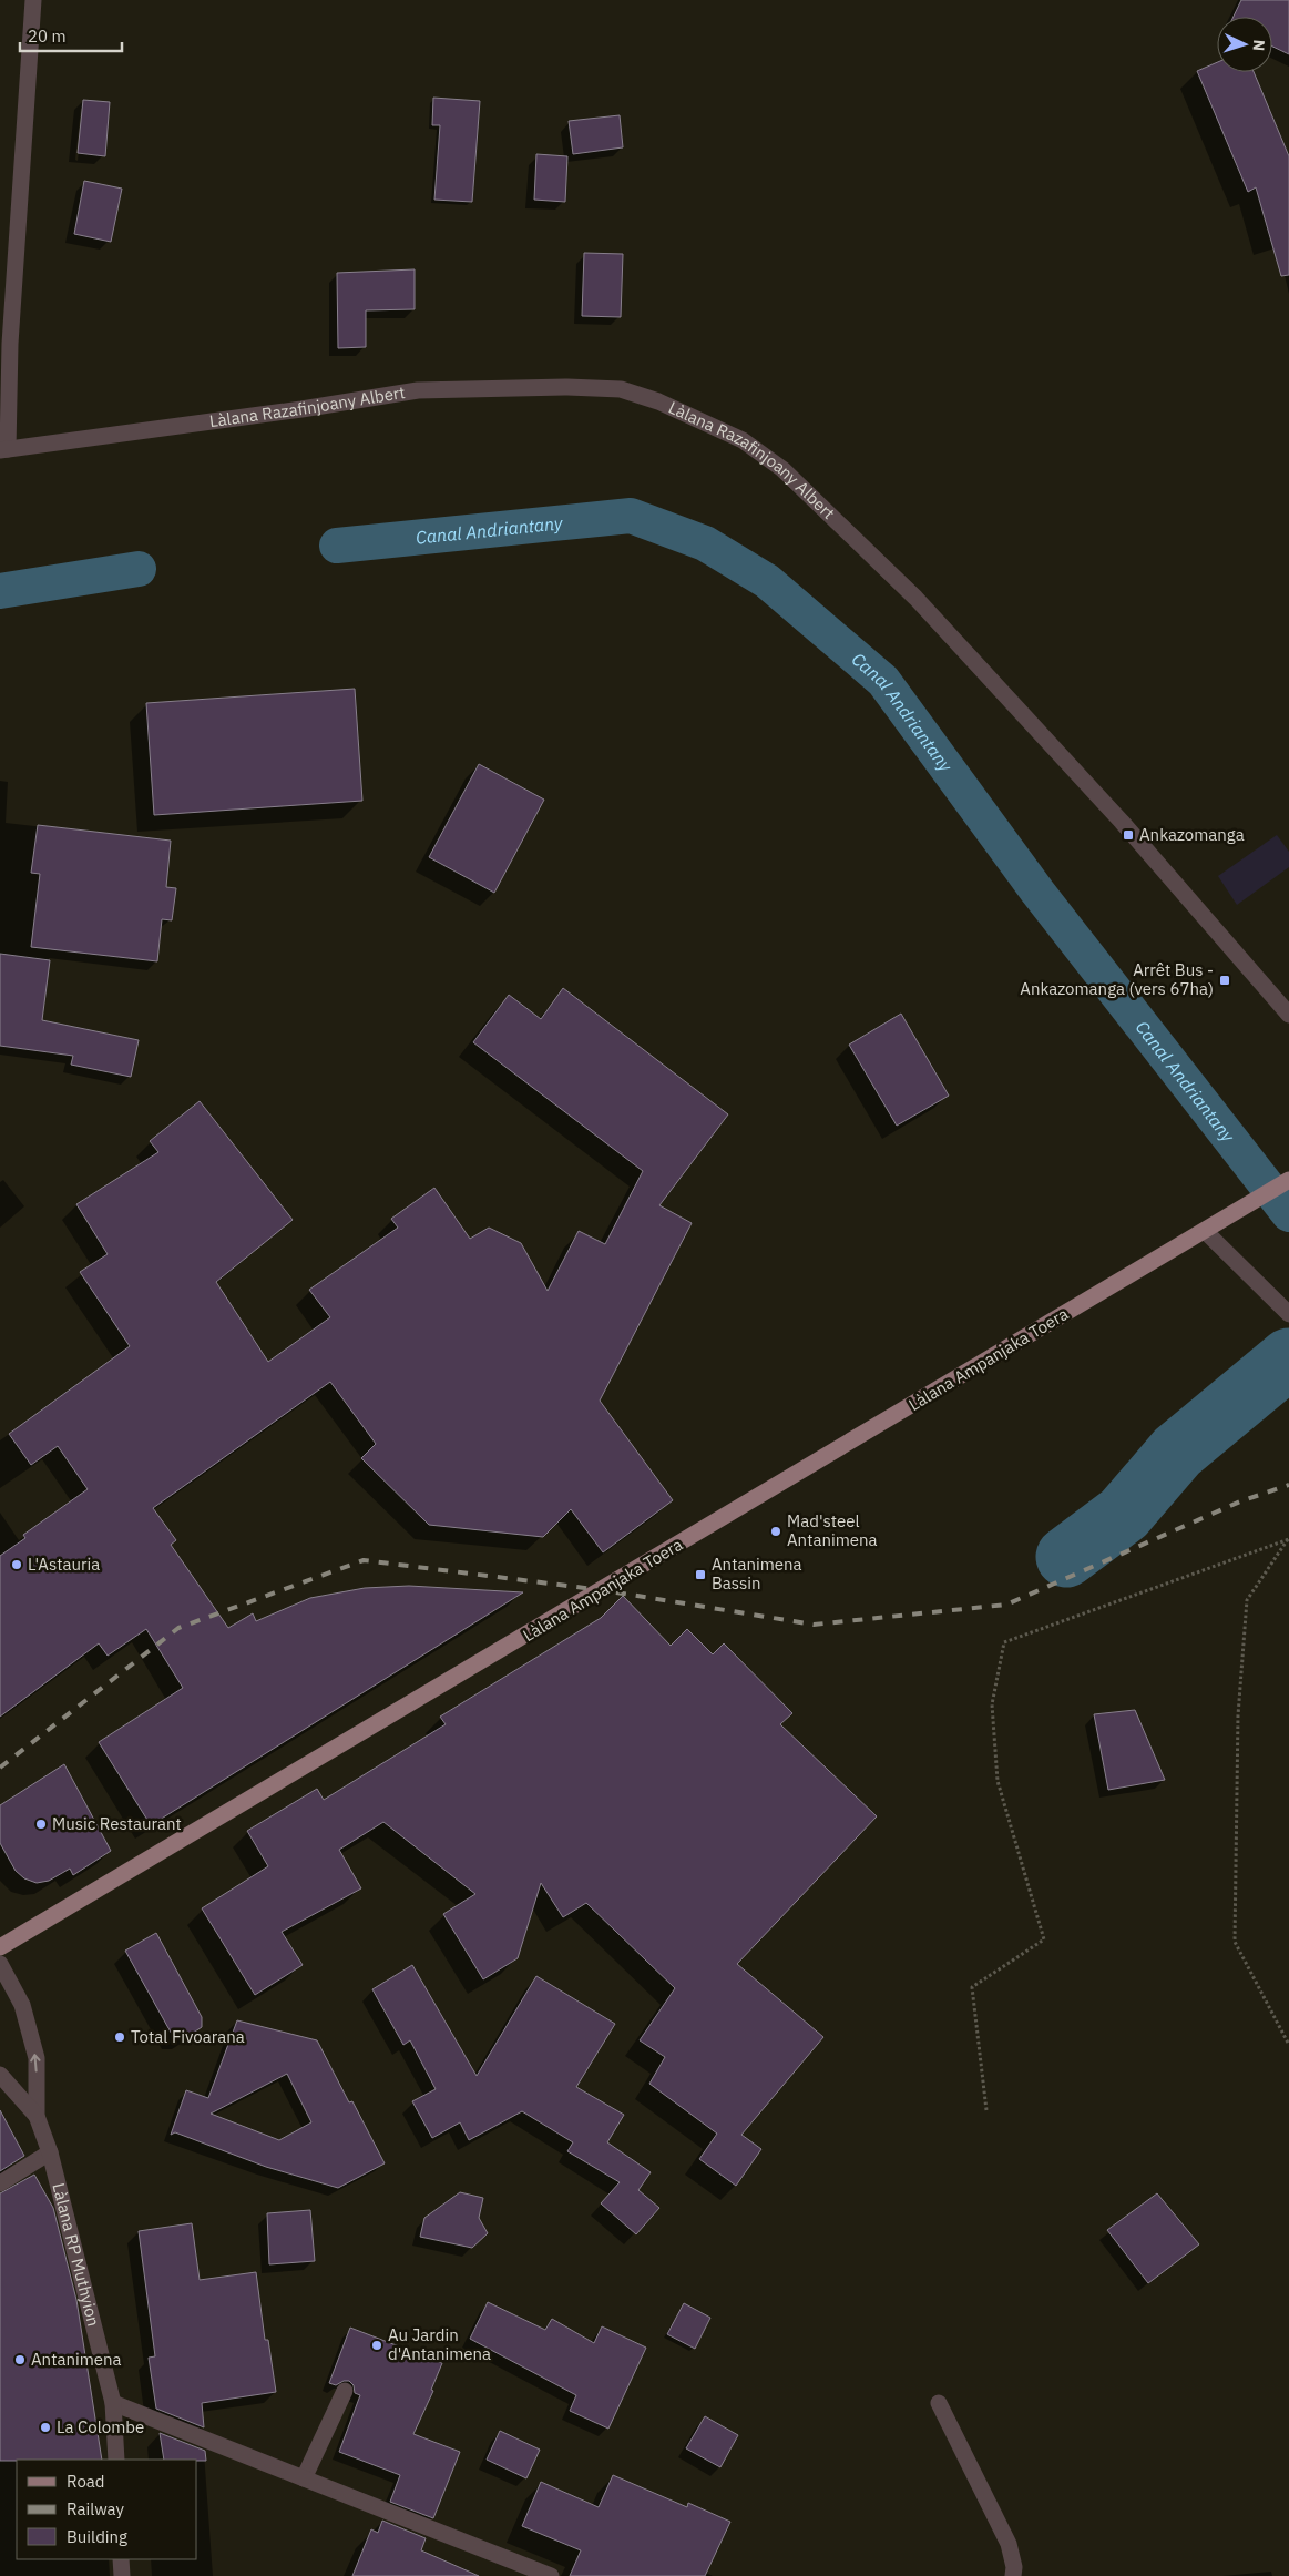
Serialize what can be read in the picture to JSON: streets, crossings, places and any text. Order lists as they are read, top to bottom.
{
  "streets": {
    "main road": ["Làlana Ampanjaka Toera"],
    "street": ["Làlana Razafinjoany Albert", "Làlana RP Muthyion"]
  },
  "water": ["Canal Andriantany"],
  "places": {
    "transit": ["Ankazomanga", "Arrêt Bus - Ankazomanga (vers 67ha)", "Antanimena Bassin"],
    "other": [
      "Mad'steel Antanimena",
      "L'Astauria",
      "Music Restaurant",
      "Total Fivoarana",
      "Au Jardin d'Antanimena",
      "Antanimena",
      "La Colombe"
    ]
  },
  "legend": ["Road", "Railway", "Building"],
  "scale_bar": "20 m",
  "north": "right"
}
